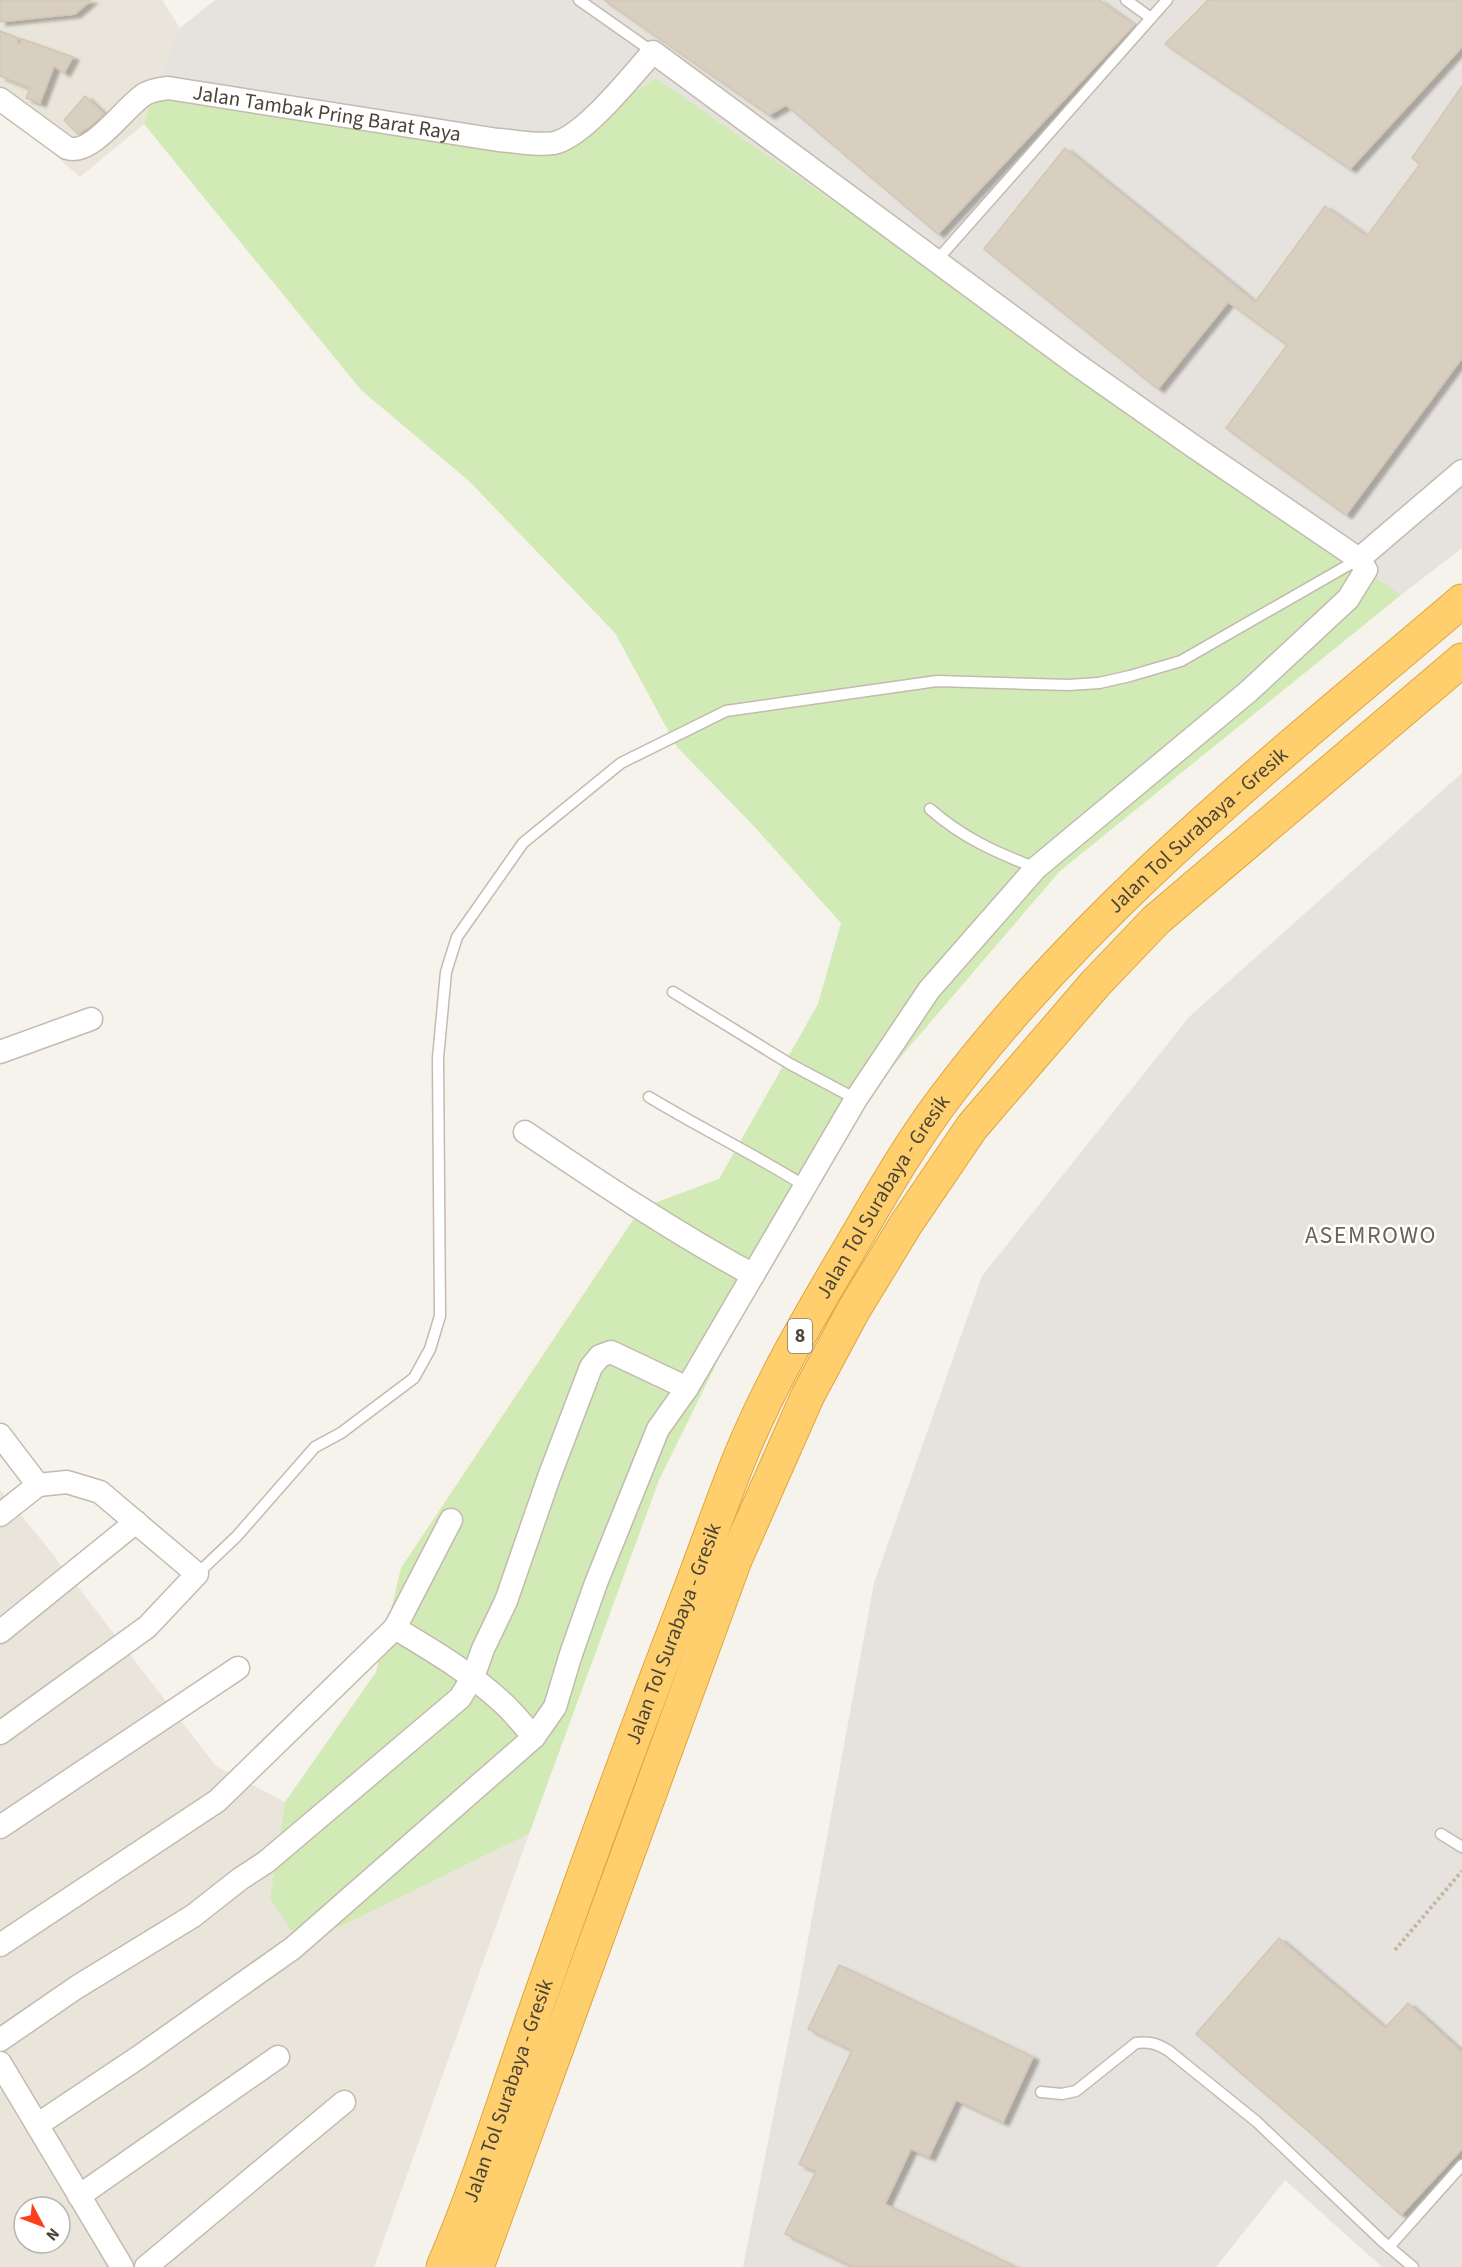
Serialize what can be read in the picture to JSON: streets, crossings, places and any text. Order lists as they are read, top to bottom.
{
  "streets": {
    "highway": ["Jalan Tol Surabaya - Gresik", "8"],
    "street": ["Jalan Tambak Pring Barat Raya"]
  },
  "districts": ["ASEMROWO"],
  "north": "bottom right"
}
